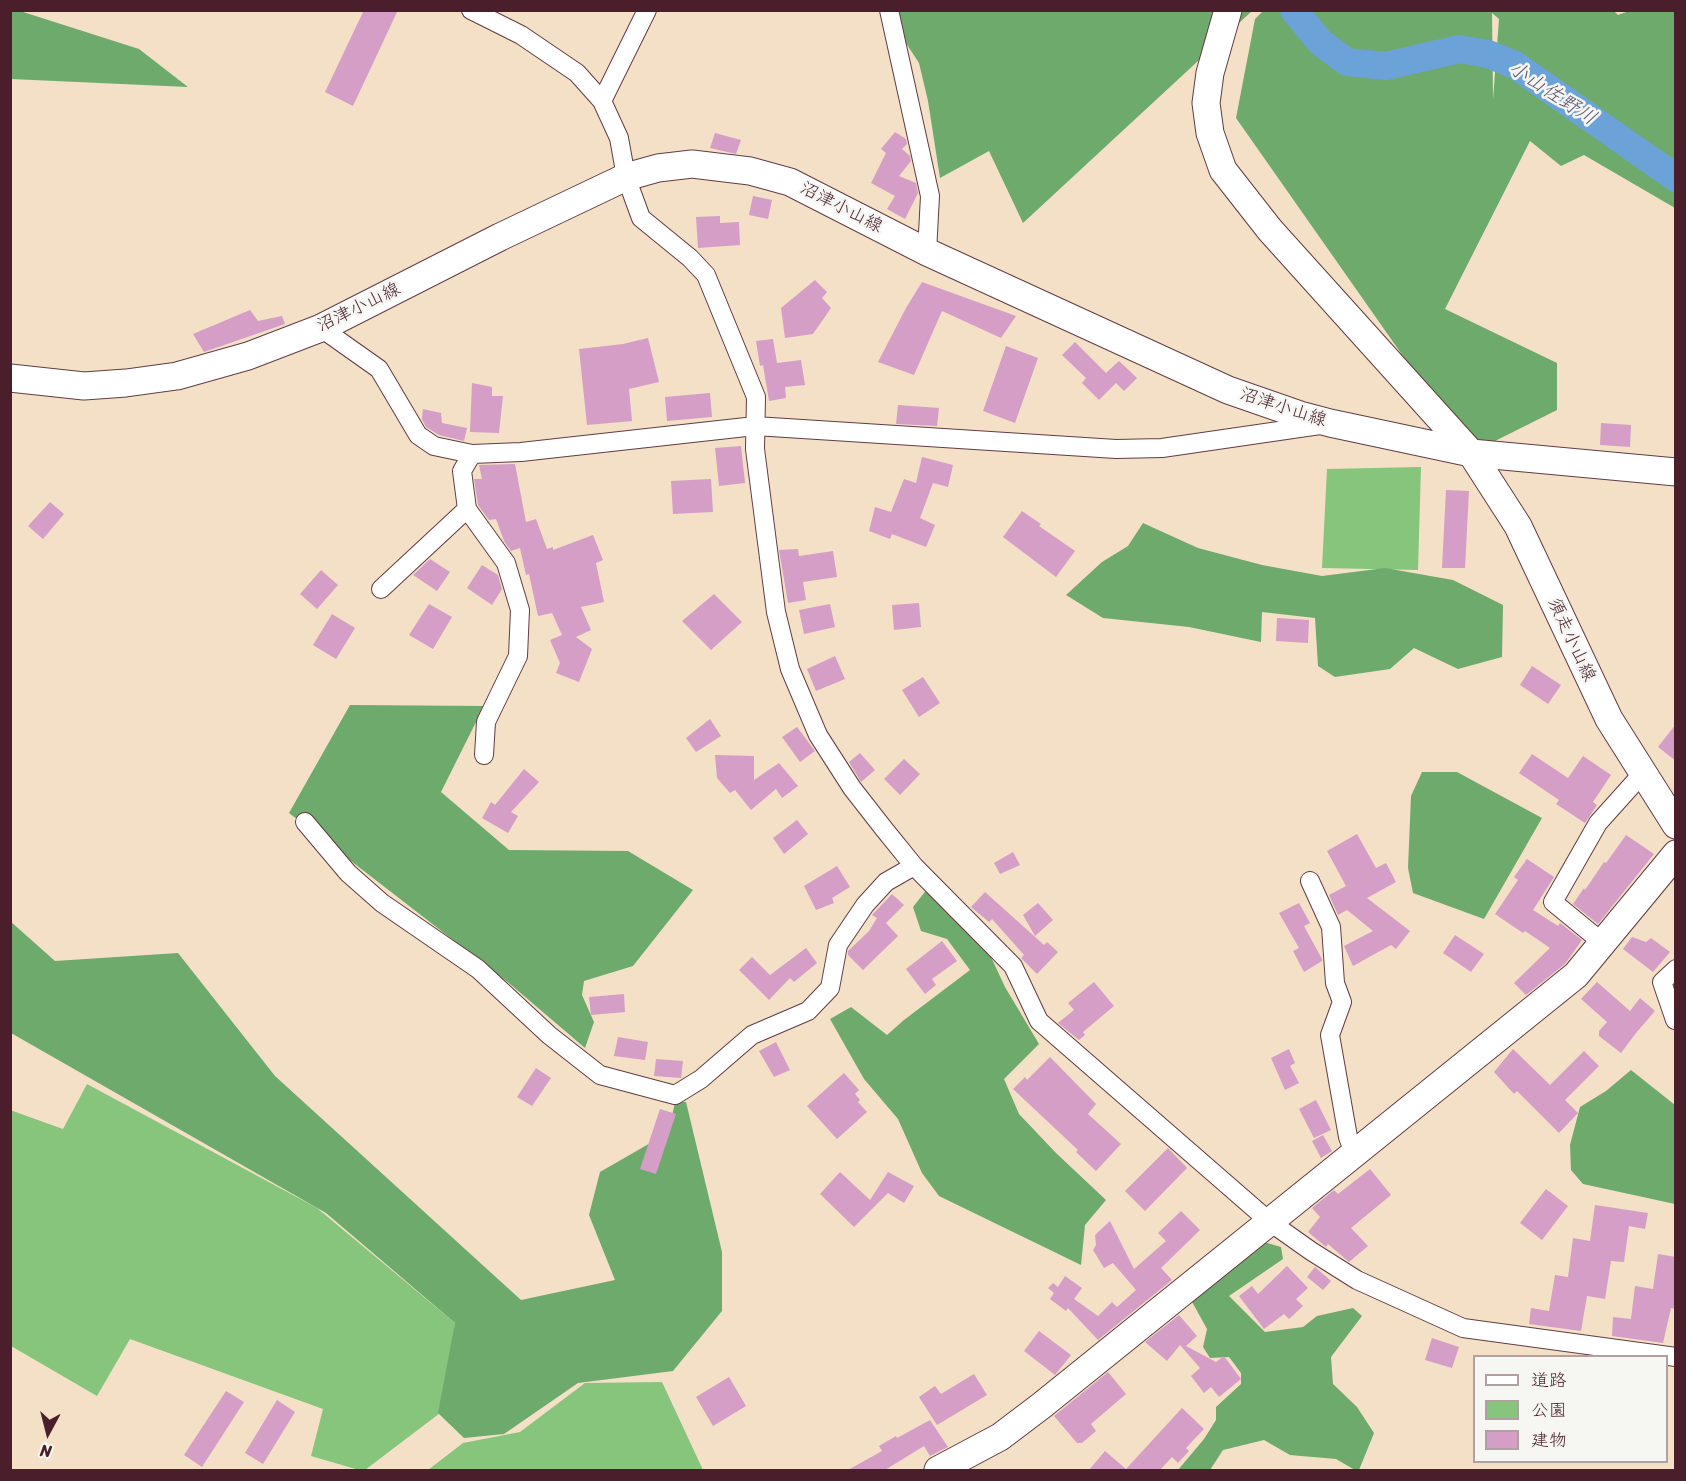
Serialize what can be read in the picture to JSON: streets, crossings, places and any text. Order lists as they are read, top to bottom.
{
  "streets": {
    "main road": ["沼津小山線", "須走小山線"]
  },
  "crossings": [
    ["沼津小山線", "須走小山線"]
  ],
  "water": ["小山佐野川"],
  "legend": ["道路", "公園", "建物"],
  "north": "bottom"
}
